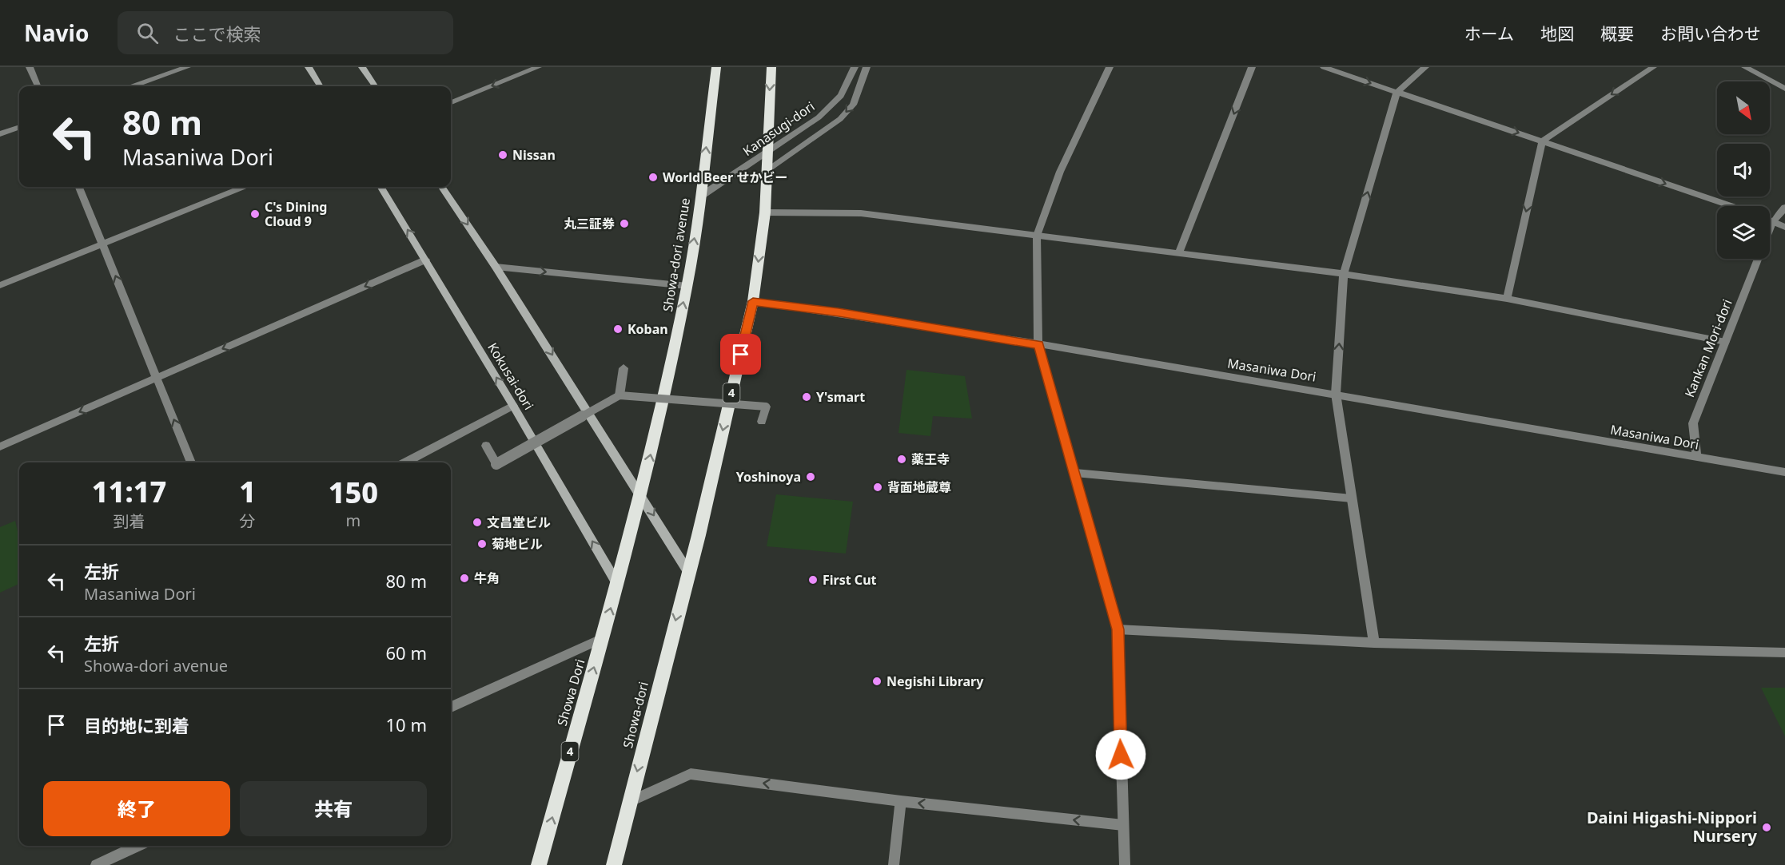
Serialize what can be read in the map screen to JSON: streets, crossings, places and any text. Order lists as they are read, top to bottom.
{
  "streets": {
    "highway": [
      "Showa-dori avenue",
      "4",
      "Showa Dori",
      "Showa-dori"
    ],
    "main road": ["Kokusai-dori"],
    "street": ["Kanasugi-dori", "Kankan Mori-dori", "Masaniwa Dori"]
  },
  "crossings": [
    ["Kanasugi-dori", "Showa-dori avenue"],
    ["Kanasugi-dori", "4"],
    ["Showa-dori avenue", "Kokusai-dori"],
    ["Showa-dori avenue", "Showa Dori"],
    ["Kankan Mori-dori", "Masaniwa Dori"],
    ["Masaniwa Dori", "4"],
    ["Kokusai-dori", "Showa Dori"],
    ["4", "Showa-dori"]
  ],
  "one_way": ["Showa Dori", "Showa-dori"],
  "places": [
    "Nissan",
    "World Beer せかビー",
    "C's Dining Cloud 9",
    "丸三証券",
    "Koban",
    "Y'smart",
    "薬王寺",
    "Yoshinoya",
    "背面地蔵尊",
    "文昌堂ビル",
    "菊地ビル",
    "牛角",
    "First Cut",
    "Negishi Library",
    "Daini Higashi-Nippori Nursery"
  ],
  "north": "bottom right",
  "page": {
    "header": "Navio",
    "search": "ここで検索",
    "nav": [
      "ホーム",
      "地図",
      "概要",
      "お問い合わせ"
    ],
    "turn": ["80 m", "Masaniwa Dori"],
    "eta": [
      "11:17",
      "到着",
      "1",
      "分",
      "150",
      "m"
    ],
    "list": [
      {
        "name": "左折",
        "note": "Masaniwa Dori",
        "value": "80 m"
      },
      {
        "name": "左折",
        "note": "Showa-dori avenue",
        "value": "60 m"
      },
      {
        "name": "目的地に到着",
        "value": "10 m"
      }
    ],
    "buttons": ["終了", "共有"]
  }
}
